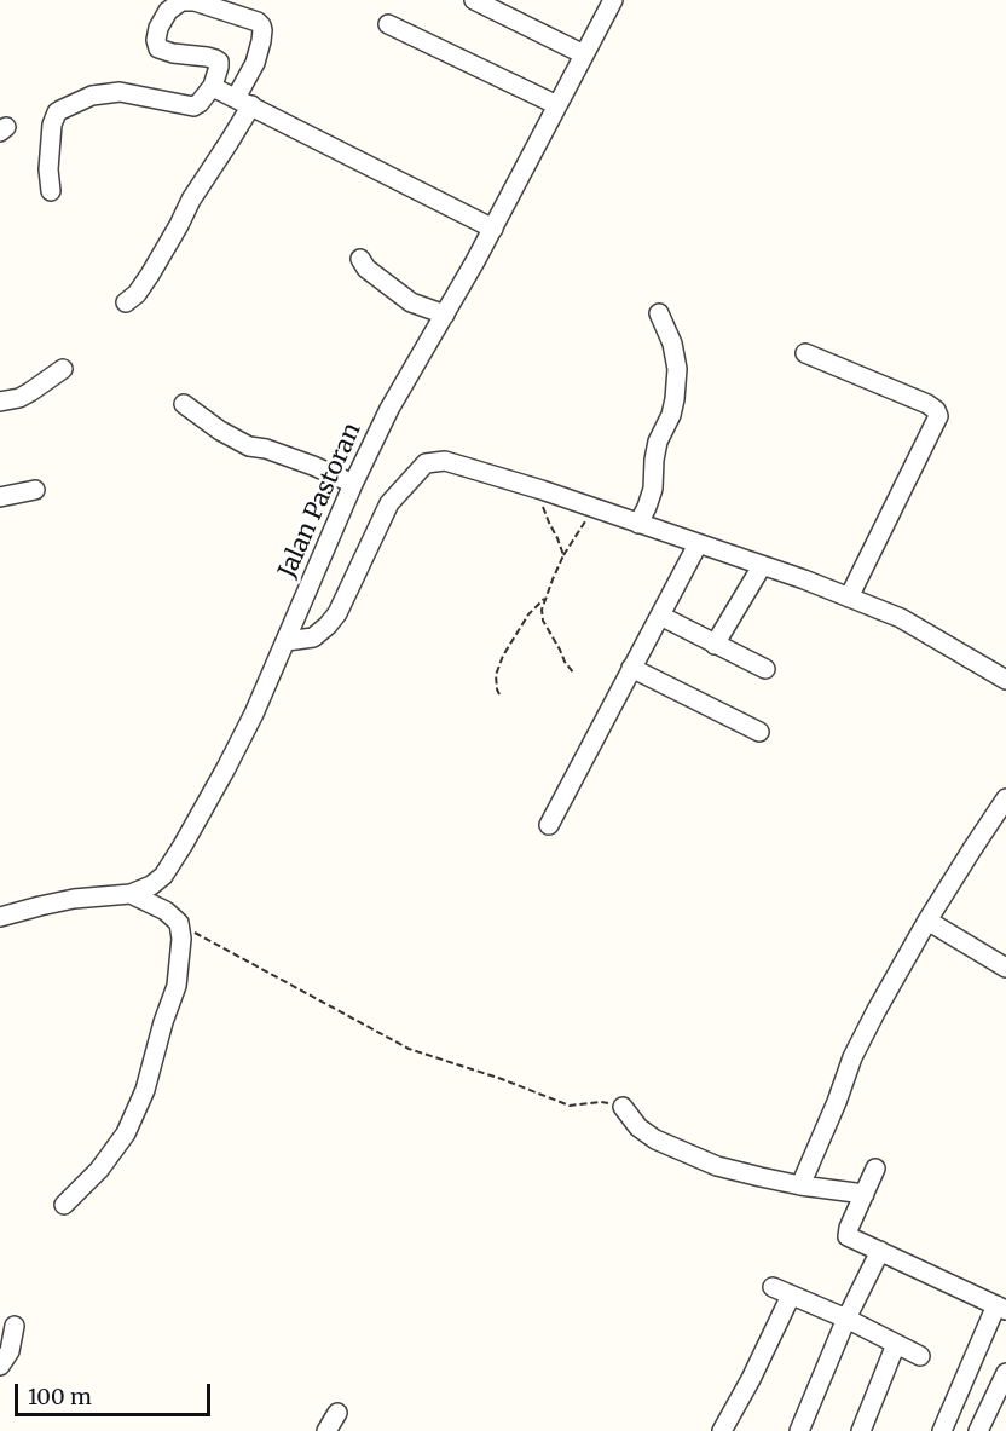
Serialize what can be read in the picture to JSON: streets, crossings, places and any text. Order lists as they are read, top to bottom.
{
  "streets": {
    "street": ["Jalan Pastoran"]
  },
  "scale_bar": "100 m"
}
